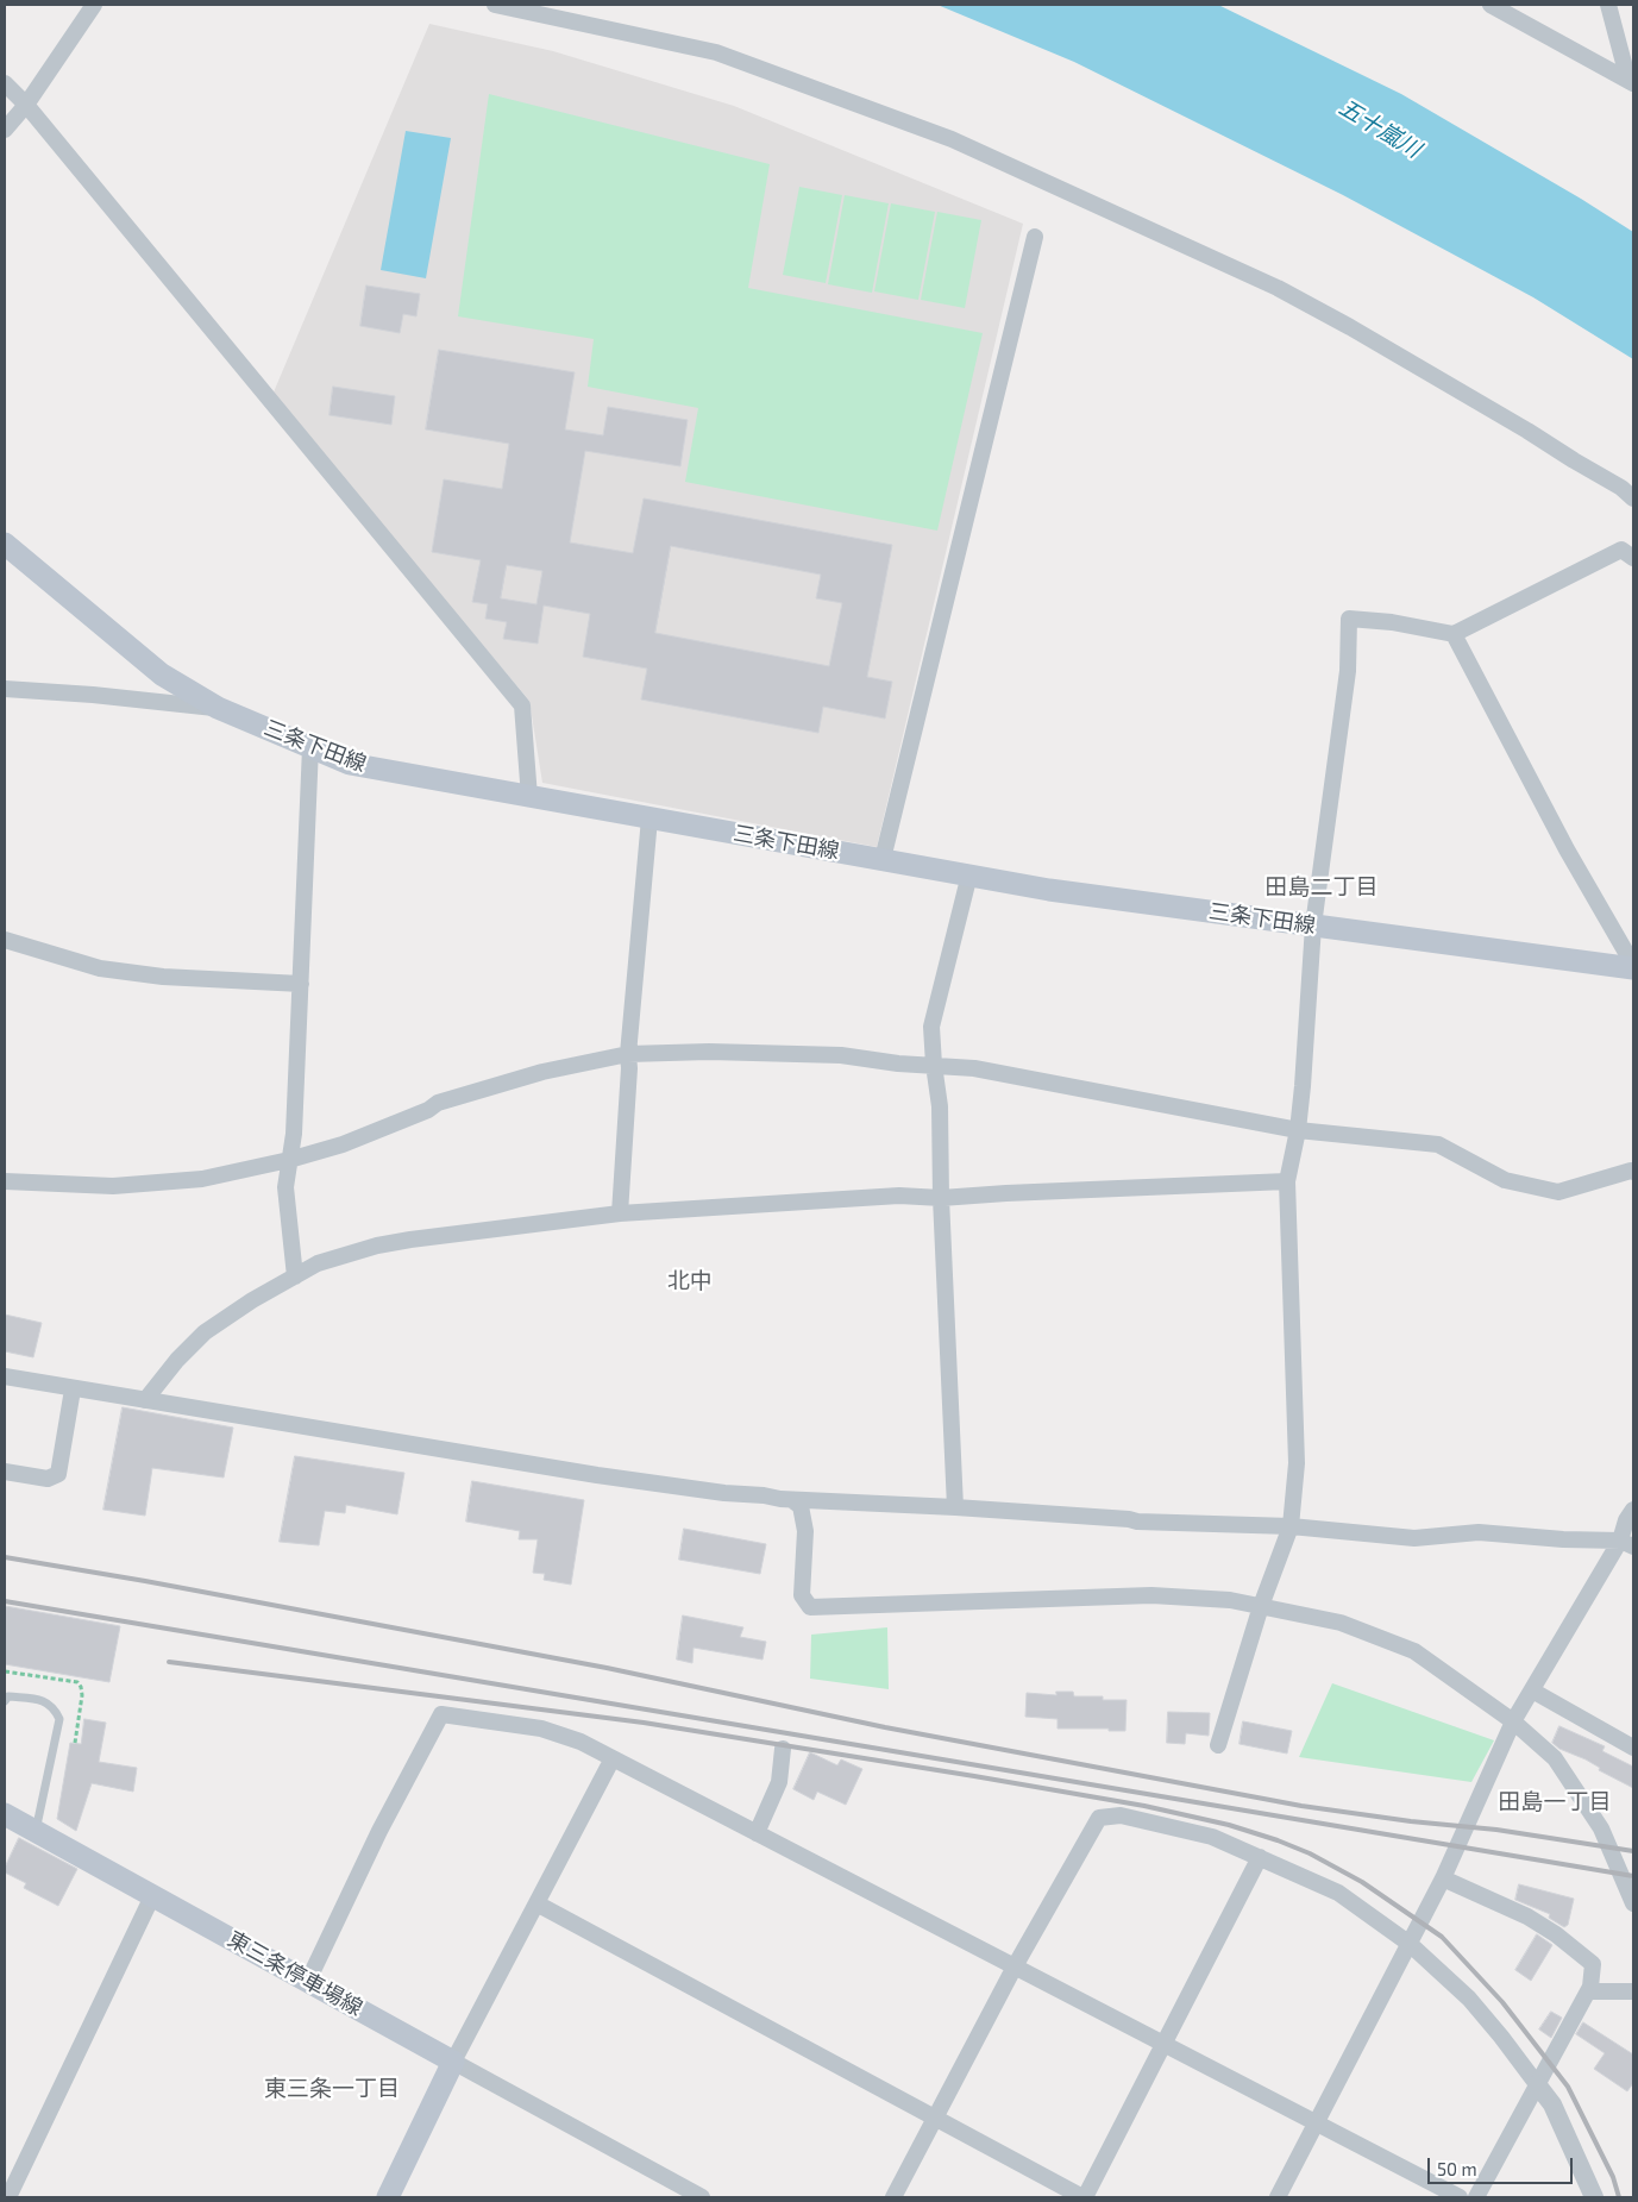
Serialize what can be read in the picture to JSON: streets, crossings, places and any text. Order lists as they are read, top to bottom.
{
  "streets": {
    "main road": ["三条下田線", "東三条停車場線"]
  },
  "districts": [
    "田島二丁目",
    "北中",
    "田島一丁目",
    "東三条一丁目"
  ],
  "water": ["五十嵐川"],
  "scale_bar": "50 m"
}
